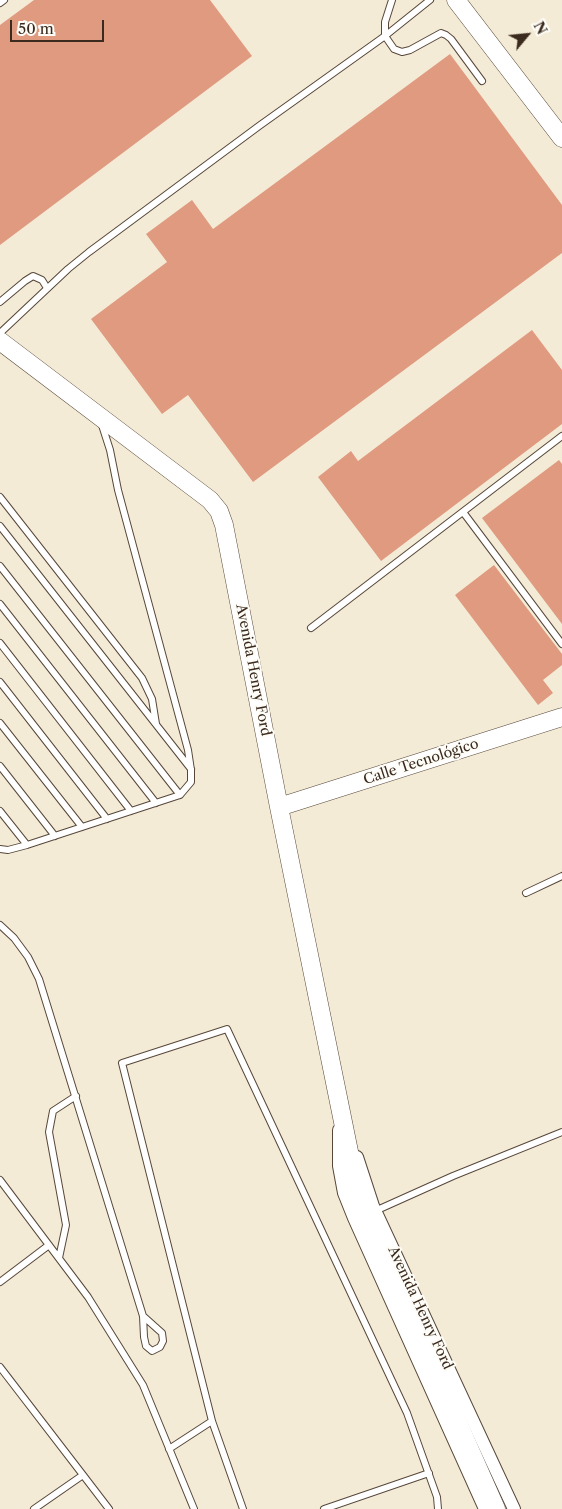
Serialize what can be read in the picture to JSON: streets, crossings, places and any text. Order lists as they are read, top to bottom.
{
  "streets": {
    "street": ["Avenida Henry Ford", "Calle Tecnológico"]
  },
  "crossings": [
    ["Avenida Henry Ford", "Calle Tecnológico"]
  ],
  "scale_bar": "50 m",
  "north": "top right"
}
